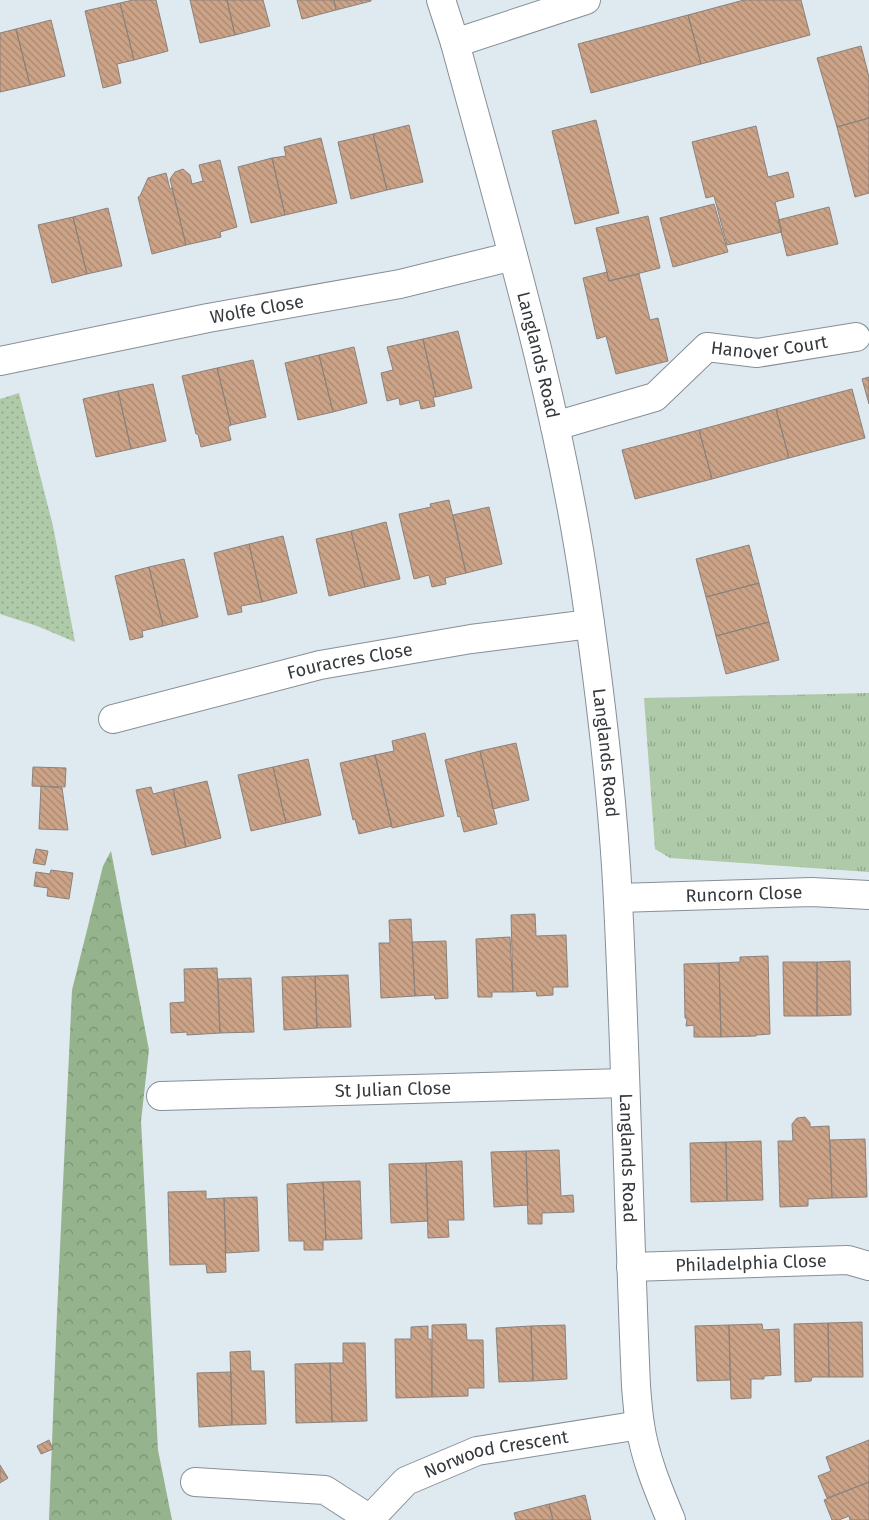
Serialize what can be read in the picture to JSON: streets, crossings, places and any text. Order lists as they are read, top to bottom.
{
  "streets": {
    "street": [
      "Wolfe Close",
      "Hanover Court",
      "Langlands Road",
      "Fouracres Close",
      "Runcorn Close",
      "St Julian Close",
      "Philadelphia Close",
      "Norwood Crescent"
    ]
  },
  "crossings": [
    ["Wolfe Close", "Langlands Road"],
    ["Hanover Court", "Langlands Road"],
    ["Langlands Road", "Fouracres Close"],
    ["Langlands Road", "Runcorn Close"],
    ["Langlands Road", "St Julian Close"],
    ["Langlands Road", "Philadelphia Close"],
    ["Langlands Road", "Norwood Crescent"]
  ]
}
